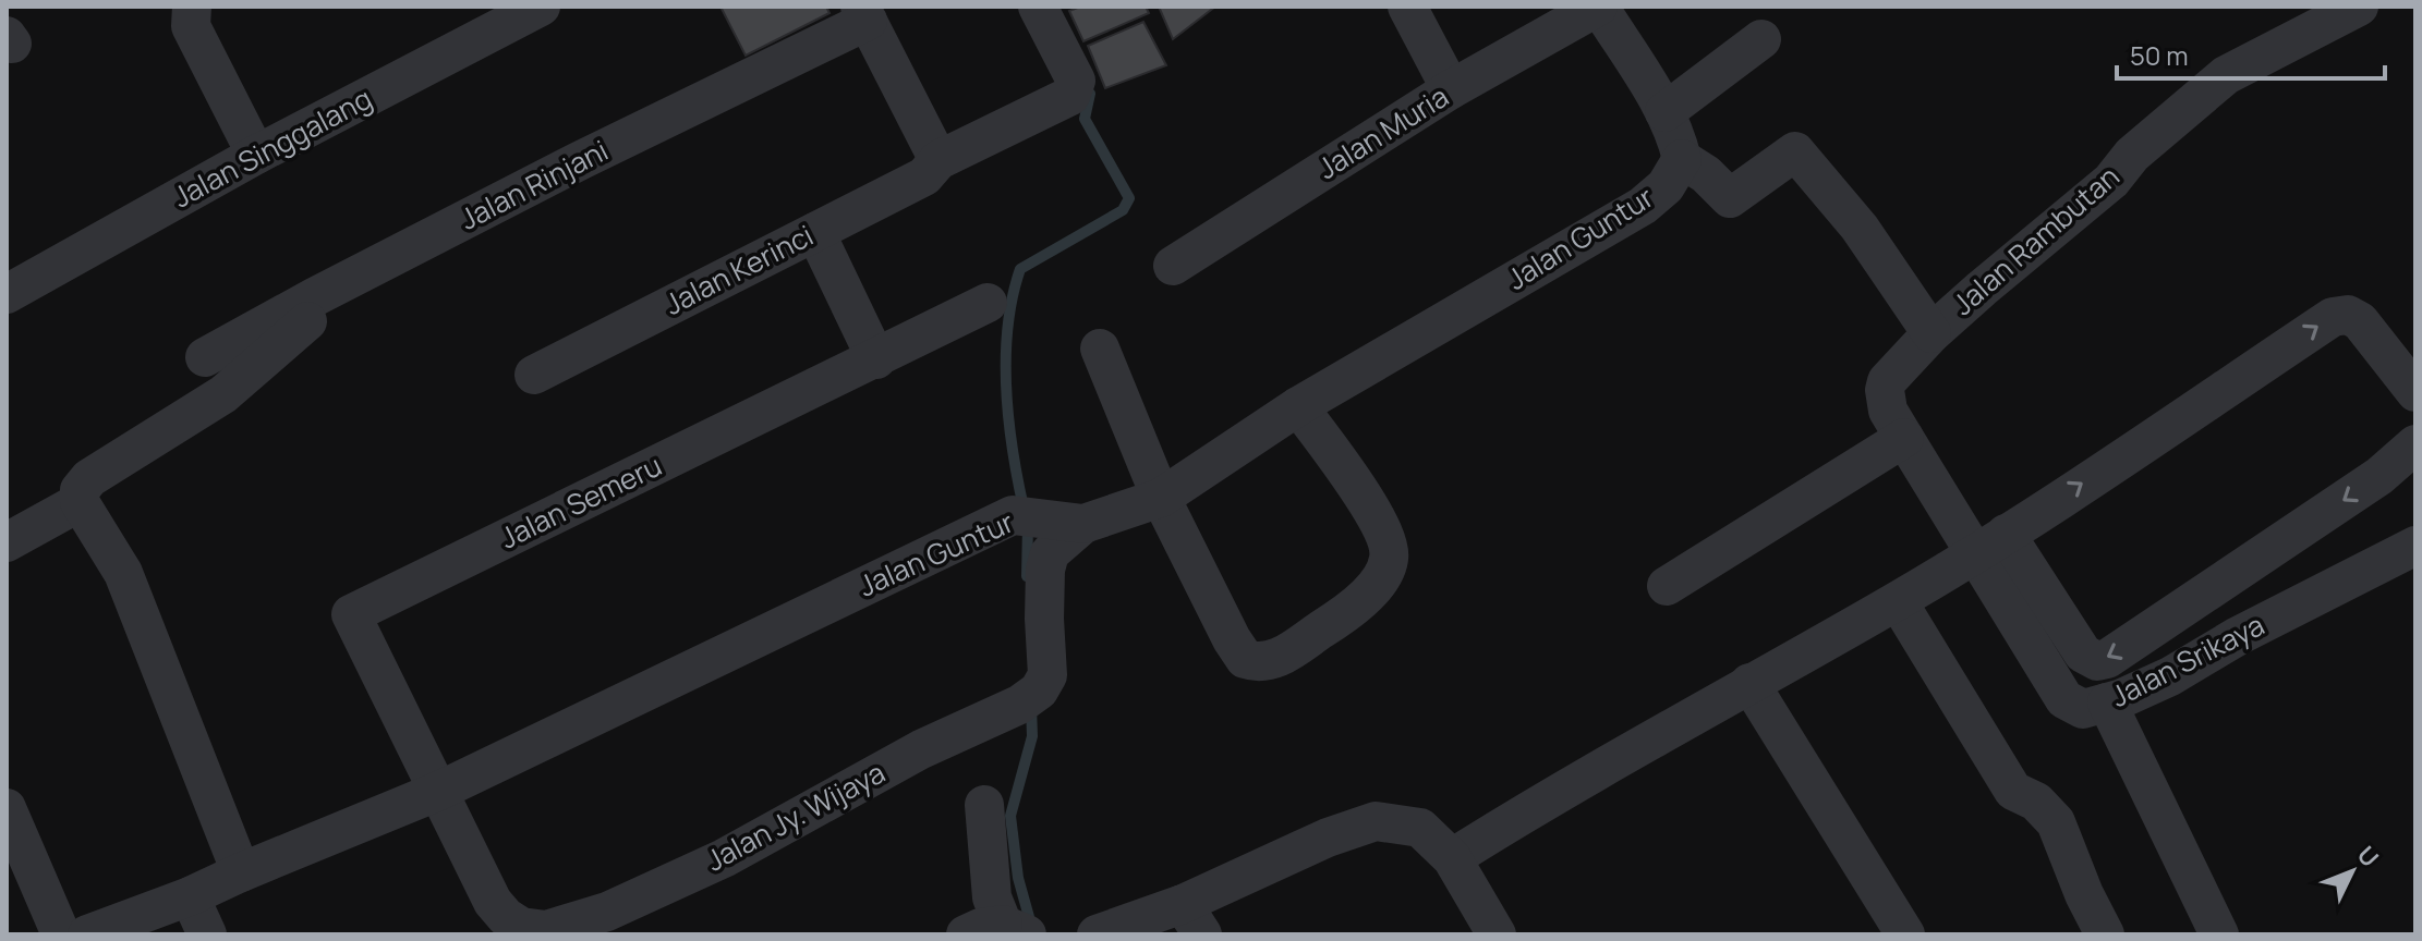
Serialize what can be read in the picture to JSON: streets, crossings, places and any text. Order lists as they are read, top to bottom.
{
  "streets": {
    "street": [
      "Jalan Muria",
      "Jalan Singgalang",
      "Jalan Rinjani",
      "Jalan Guntur",
      "Jalan Rambutan",
      "Jalan Kerinci",
      "Jalan Semeru",
      "Jalan Srikaya",
      "Jalan Jy. Wijaya"
    ]
  },
  "crossings": [
    ["Jalan Guntur", "Jalan Semeru"],
    ["Jalan Guntur", "Jalan Jy. Wijaya"],
    ["Jalan Rambutan", "Jalan Srikaya"],
    ["Jalan Semeru", "Jalan Jy. Wijaya"]
  ],
  "scale_bar": "50 m",
  "north": "top right"
}
